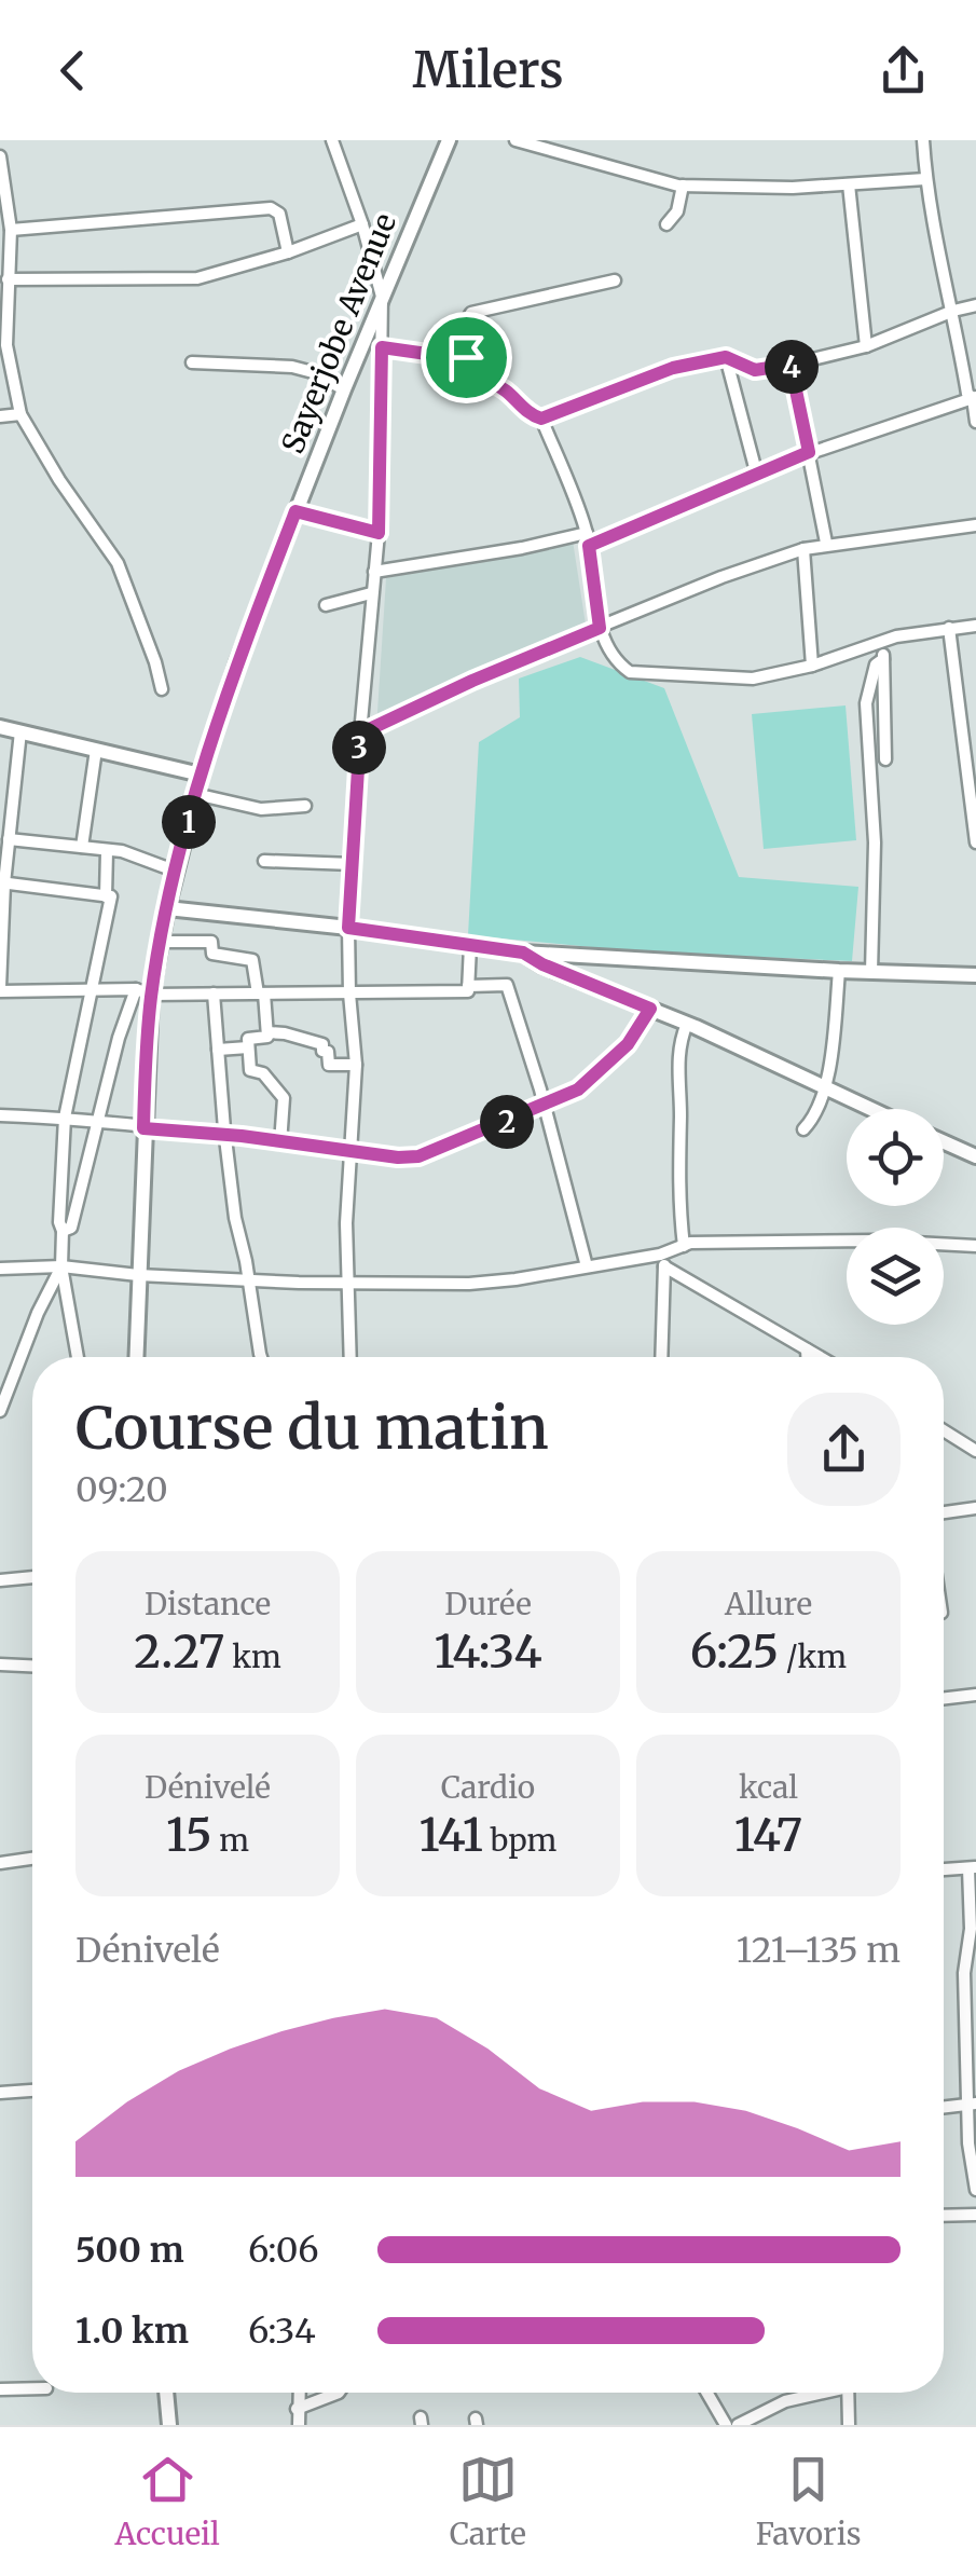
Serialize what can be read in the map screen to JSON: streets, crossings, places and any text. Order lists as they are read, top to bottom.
{
  "streets": {
    "street": ["Sayerjobe Avenue"]
  },
  "page": {
    "header": "Milers",
    "pins": [
      "4",
      "3",
      "1",
      "2"
    ],
    "heading": ["Course du matin", "09:20"],
    "stats": [
      ["Distance", "2.27 km"],
      ["Durée", "14:34"],
      ["Allure", "6:25 /km"],
      ["Dénivelé", "15 m"],
      ["Cardio", "141 bpm"],
      ["kcal", "147"]
    ],
    "chart": ["Dénivelé", "121–135 m"],
    "list": [
      {
        "name": "500 m",
        "note": "6:06"
      },
      {
        "name": "1.0 km",
        "note": "6:34"
      }
    ],
    "tabs": ["Accueil", "Carte", "Favoris"]
  }
}
